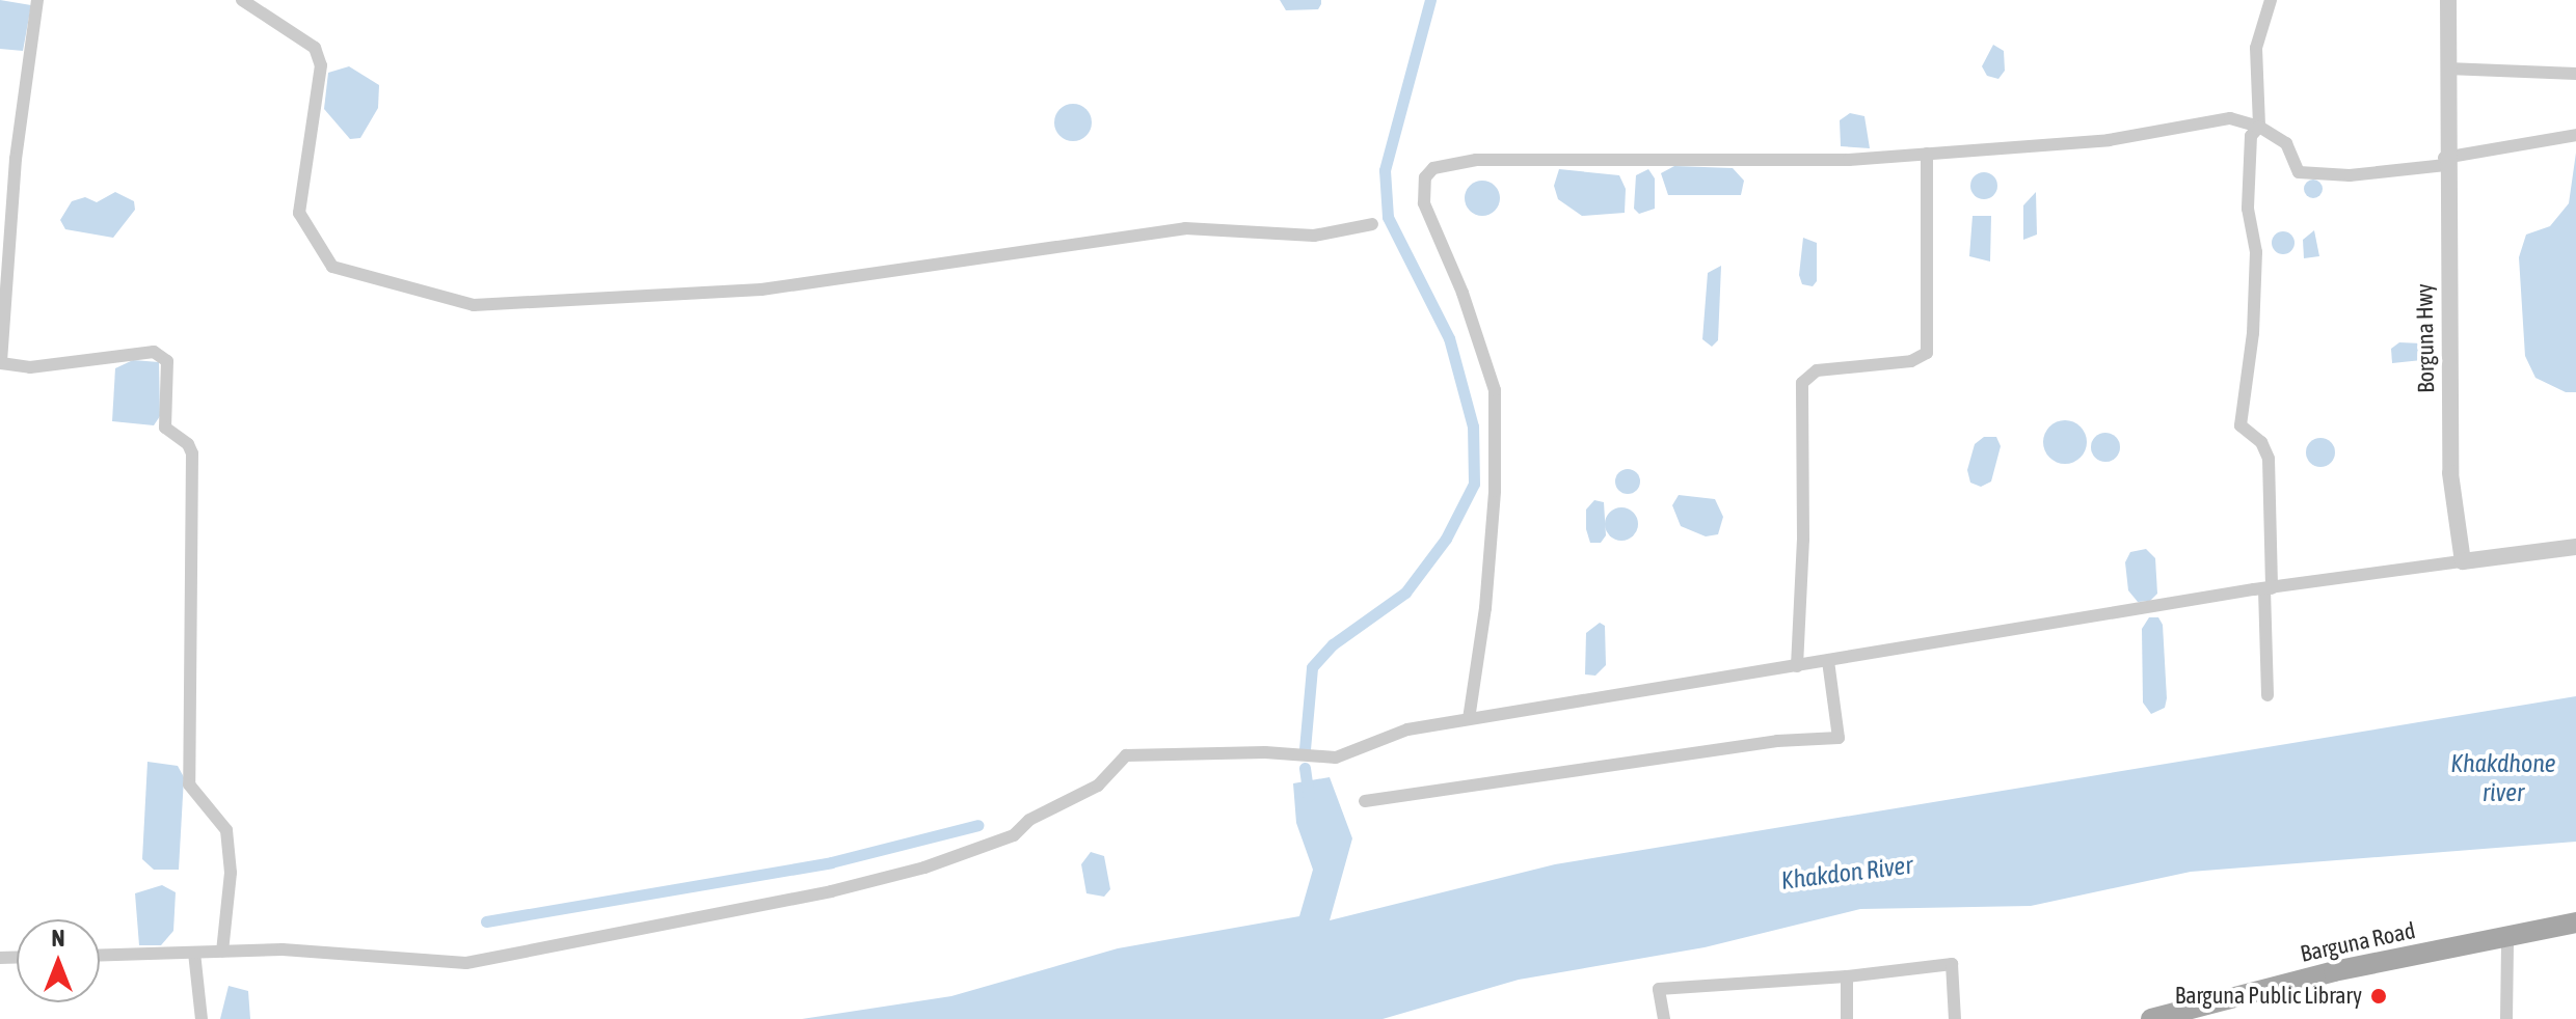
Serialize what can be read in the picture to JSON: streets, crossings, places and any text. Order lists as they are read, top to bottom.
{
  "streets": {
    "main road": ["Barguna Road"],
    "street": ["Borguna Hwy"]
  },
  "water": ["Khakdhone river", "Khakdon River"],
  "places": ["Barguna Public Library"],
  "north": "top"
}
